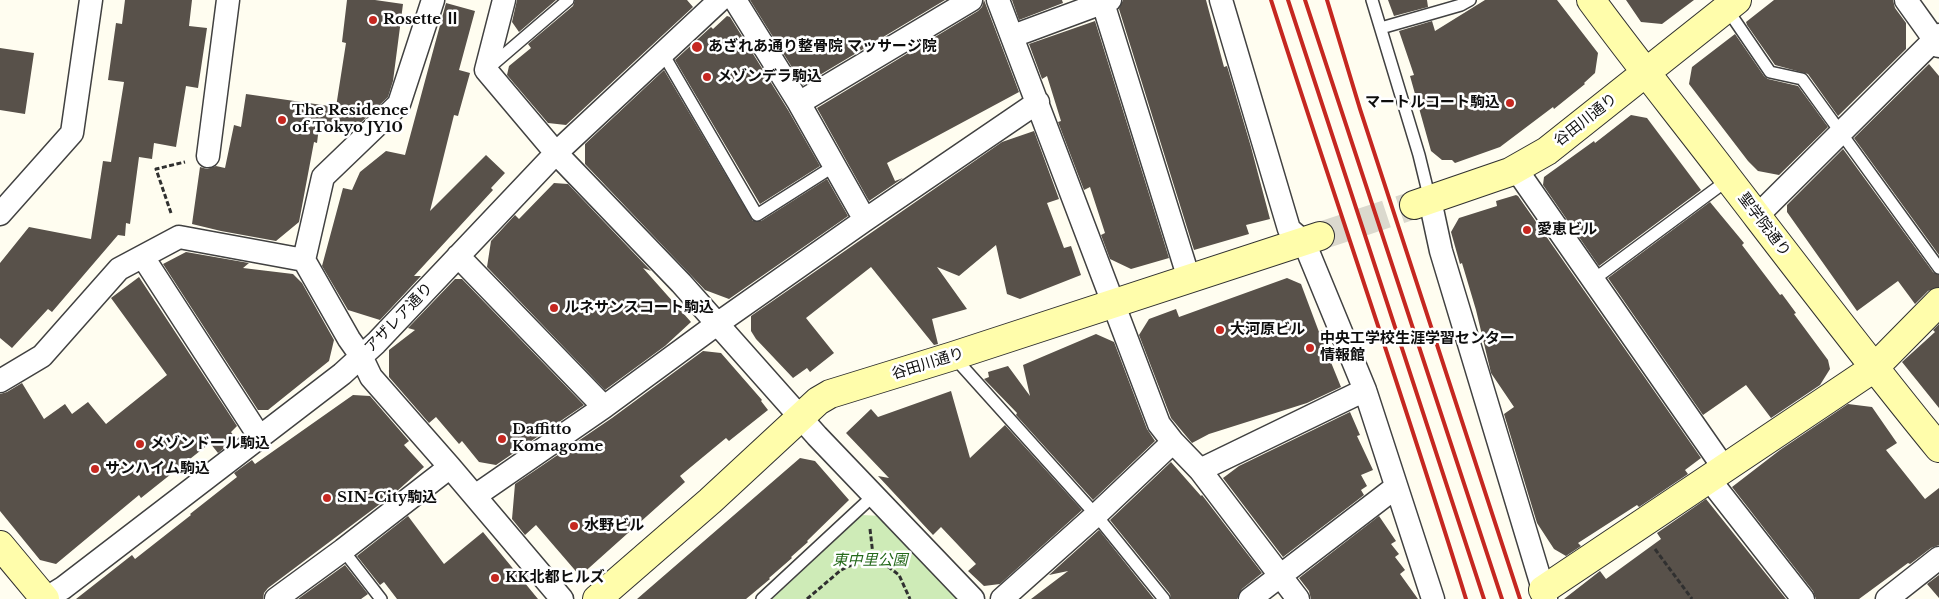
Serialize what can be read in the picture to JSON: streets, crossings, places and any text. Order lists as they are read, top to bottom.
{
  "streets": {
    "street": ["谷田川通り", "聖学院通り", "アザレア通り"]
  },
  "crossings": [
    ["谷田川通り", "聖学院通り"]
  ],
  "parks": ["東中里公園"],
  "places": [
    "Rosette Ⅱ",
    "あざれあ通り整骨院 マッサージ院",
    "メゾンデラ駒込",
    "マートルコート駒込",
    "The Residence of Tokyo JY10",
    "愛恵ビル",
    "ルネサンスコート駒込",
    "大河原ビル",
    "中央工学校生涯学習センター 情報館",
    "Daffitto Komagome",
    "メゾンドール駒込",
    "サンハイム駒込",
    "SIN-City駒込",
    "水野ビル",
    "KK北都ヒルズ"
  ]
}
